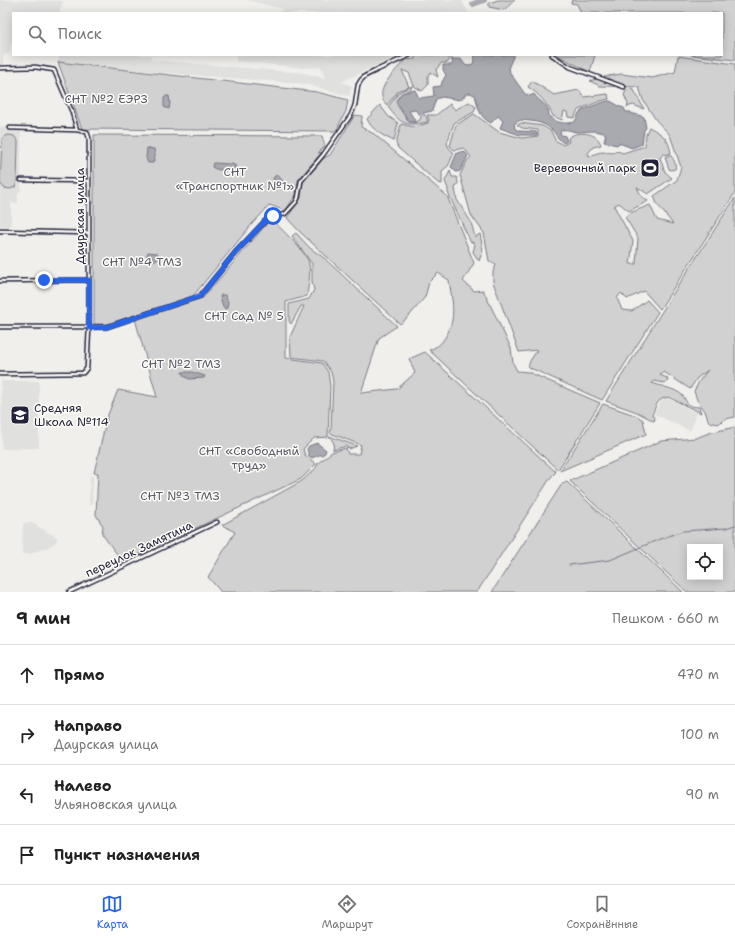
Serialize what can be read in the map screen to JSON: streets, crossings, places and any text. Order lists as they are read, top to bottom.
{
  "streets": {
    "street": ["Даурская улица", "переулок Замятина"]
  },
  "parks": [
    "СНТ №2 ЕЭРЗ",
    "СНТ «Транспортник №1»",
    "СНТ №4 ТМЗ",
    "СНТ Сад № 5",
    "СНТ №2 ТМЗ",
    "СНТ «Свободный труд»",
    "СНТ №3 ТМЗ"
  ],
  "places": {
    "sports": ["Веревочный парк"],
    "school or university": ["Средняя Школа №114"]
  },
  "page": {
    "search": "Поиск",
    "heading": ["9 мин", "Пешком · 660 m"],
    "list": [
      ["Прямо", "470 m"],
      ["Направо", "Даурская улица", "100 m"],
      ["Налево", "Ульяновская улица", "90 m"],
      "Пункт назначения"
    ],
    "nav": ["Карта", "Маршрут", "Сохранённые"]
  }
}
